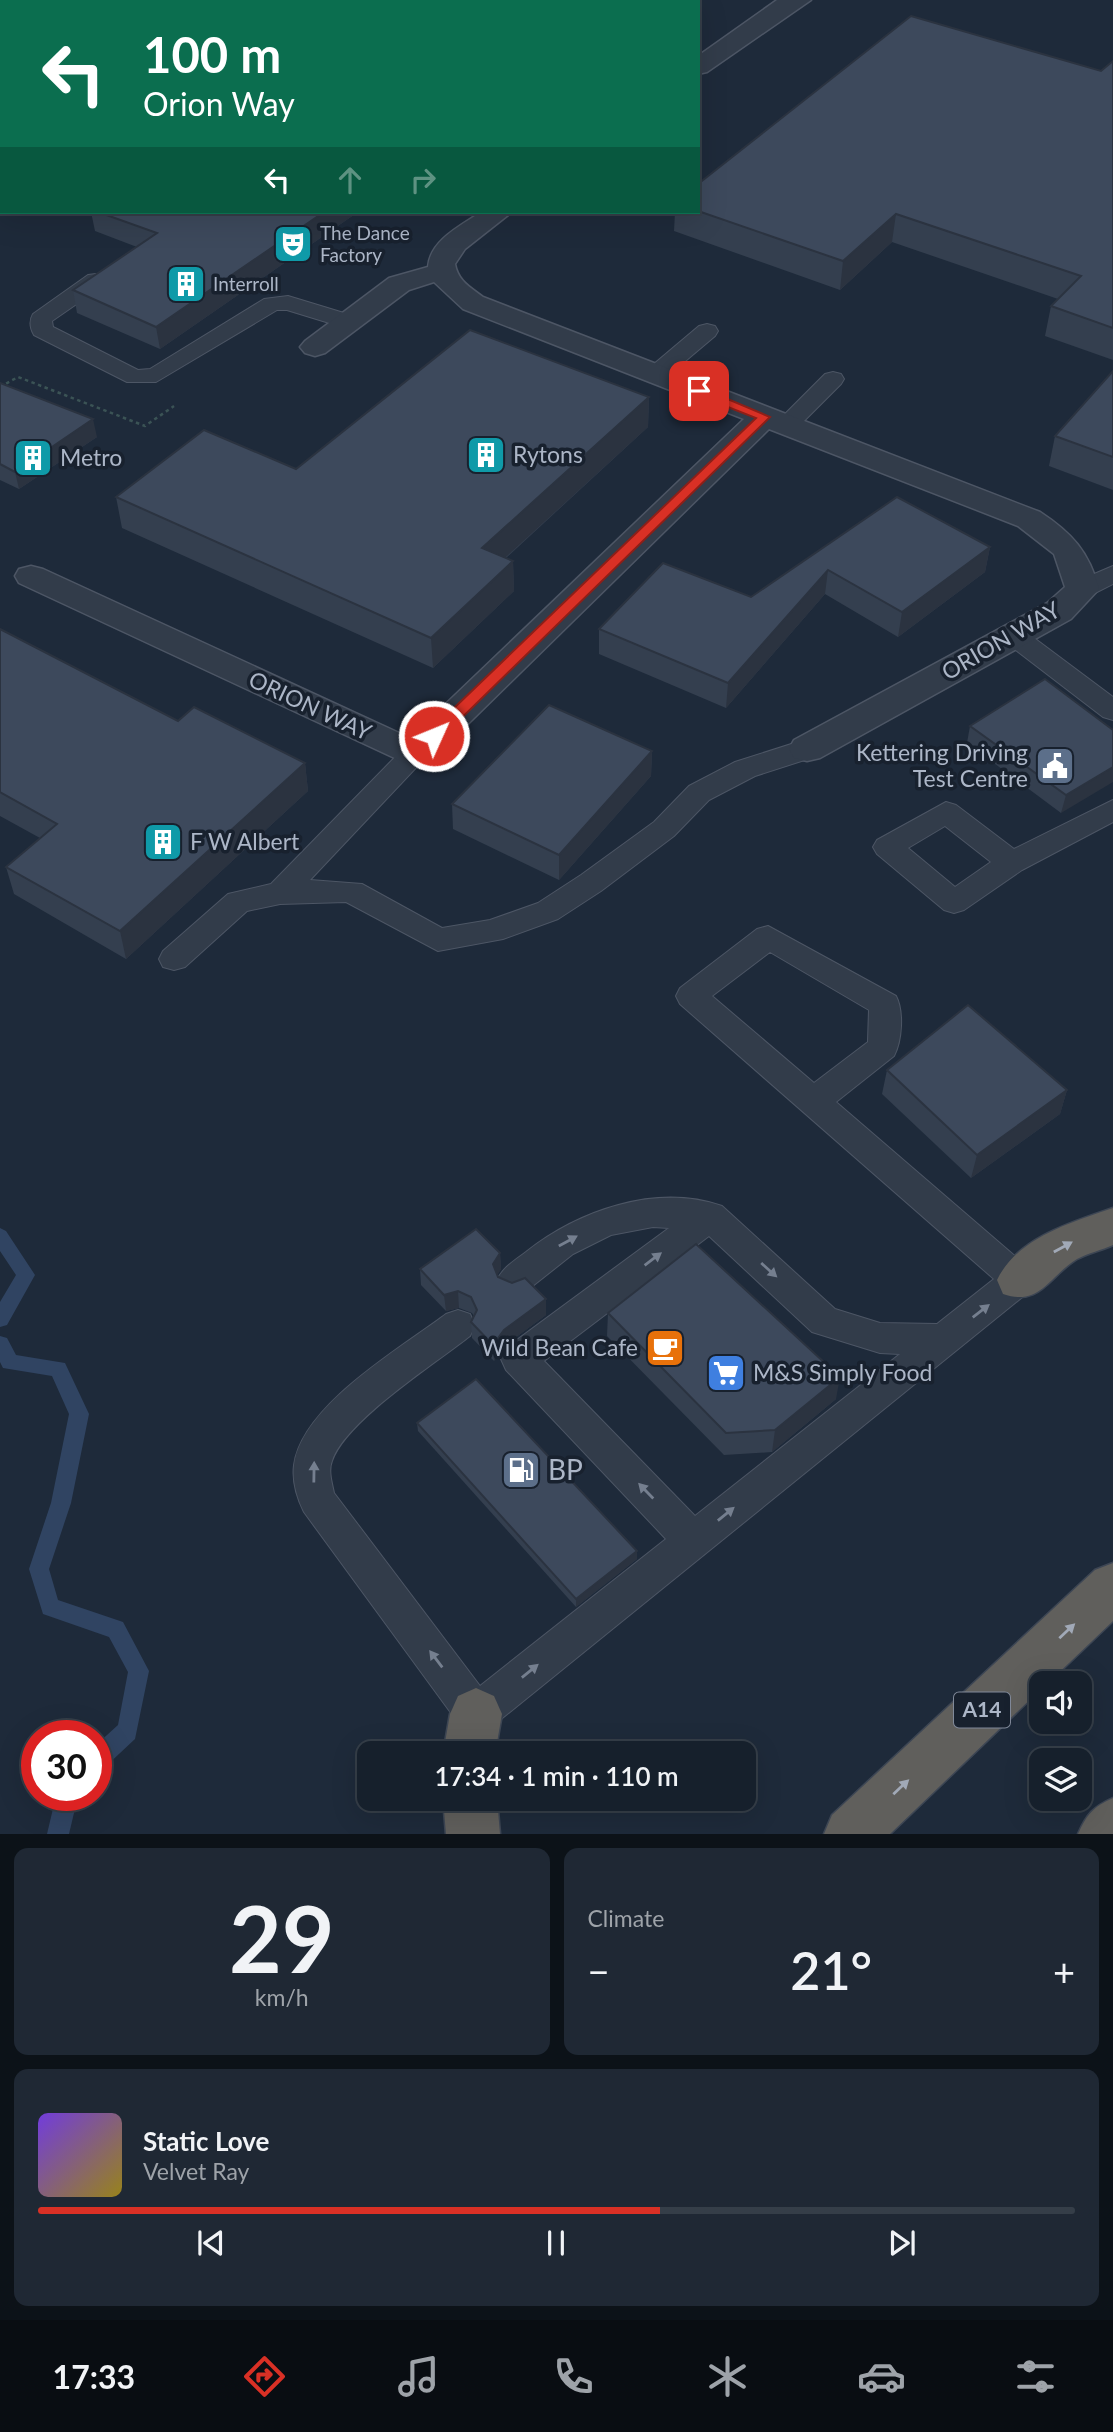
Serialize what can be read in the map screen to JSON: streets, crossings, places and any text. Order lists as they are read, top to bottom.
{
  "streets": {
    "highway": ["A14"],
    "street": ["ORION WAY"]
  },
  "places": {
    "theatre": ["The Dance Factory"],
    "building": [
      "Interroll",
      "Rytons",
      "Metro",
      "F W Albert"
    ],
    "public building": ["Kettering Driving Test Centre"],
    "cafe": ["Wild Bean Cafe"],
    "supermarket": ["M&S Simply Food"],
    "fuel station": ["BP"]
  },
  "page": {
    "turn": ["100 m", "Orion Way"],
    "limit": "30",
    "trip": "17:34 · 1 min · 110 m",
    "tile": [
      ["29", "km/h"],
      "Climate"
    ],
    "heat": ["−", "21°", "+"],
    "song": ["Static Love", "Velvet Ray"],
    "tabs": "17:33"
  }
}
